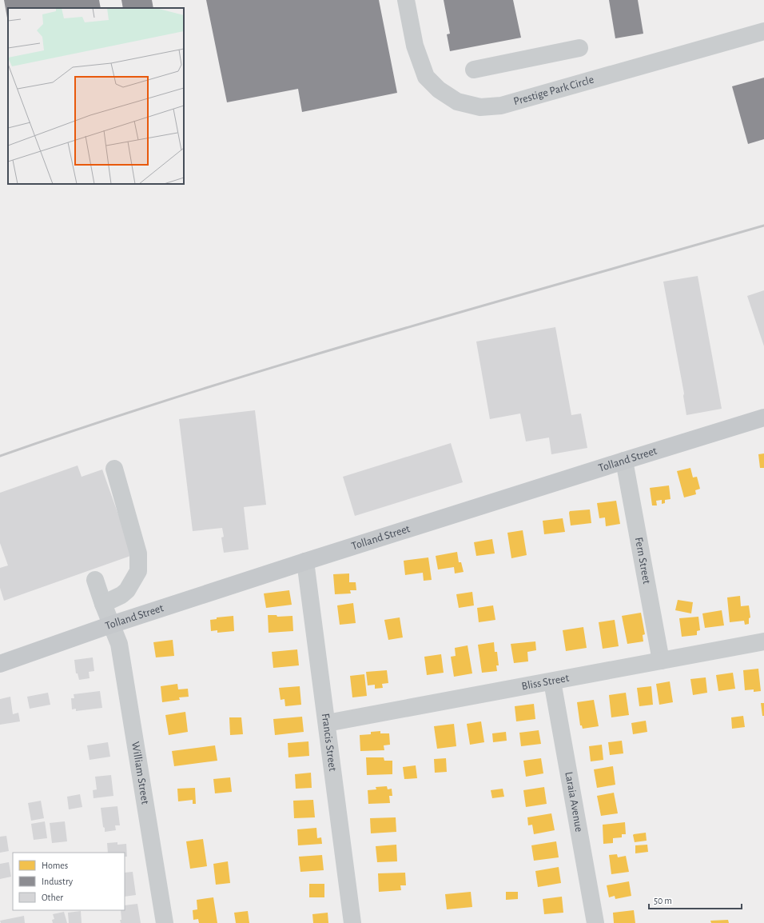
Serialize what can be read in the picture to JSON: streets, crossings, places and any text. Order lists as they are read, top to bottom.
{
  "streets": {
    "main road": ["Tolland Street"],
    "street": [
      "Prestige Park Circle",
      "Fern Street",
      "Bliss Street",
      "Francis Street",
      "William Street",
      "Laraia Avenue"
    ]
  },
  "crossings": [
    ["Tolland Street", "Fern Street"],
    ["Tolland Street", "Francis Street"],
    ["Tolland Street", "William Street"],
    ["Fern Street", "Bliss Street"],
    ["Bliss Street", "Francis Street"],
    ["Bliss Street", "Laraia Avenue"]
  ],
  "legend": ["Homes", "Industry", "Other"],
  "scale_bar": "50 m"
}
